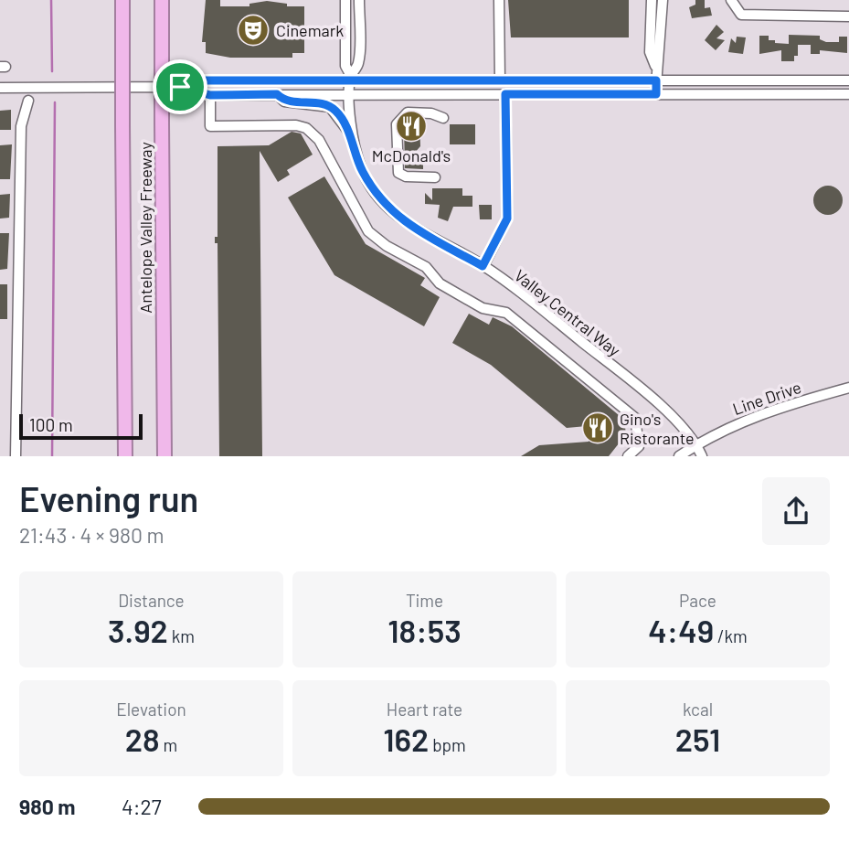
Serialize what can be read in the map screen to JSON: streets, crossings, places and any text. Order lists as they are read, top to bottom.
{
  "streets": {
    "highway": ["Antelope Valley Freeway"],
    "street": ["Valley Central Way", "Line Drive"]
  },
  "crossings": [
    ["Valley Central Way", "Line Drive"]
  ],
  "places": {
    "theatre": ["Cinemark"],
    "restaurant": ["McDonald's", "Gino's Ristorante"]
  },
  "scale_bar": "100 m",
  "page": {
    "scale": "100 m",
    "heading": ["Evening run", "21:43 · 4 × 980 m"],
    "stats": [
      ["Distance", "3.92 km"],
      ["Time", "18:53"],
      ["Pace", "4:49 /km"],
      ["Elevation", "28 m"],
      ["Heart rate", "162 bpm"],
      ["kcal", "251"]
    ],
    "list": [
      {
        "name": "980 m",
        "note": "4:27"
      }
    ]
  }
}
